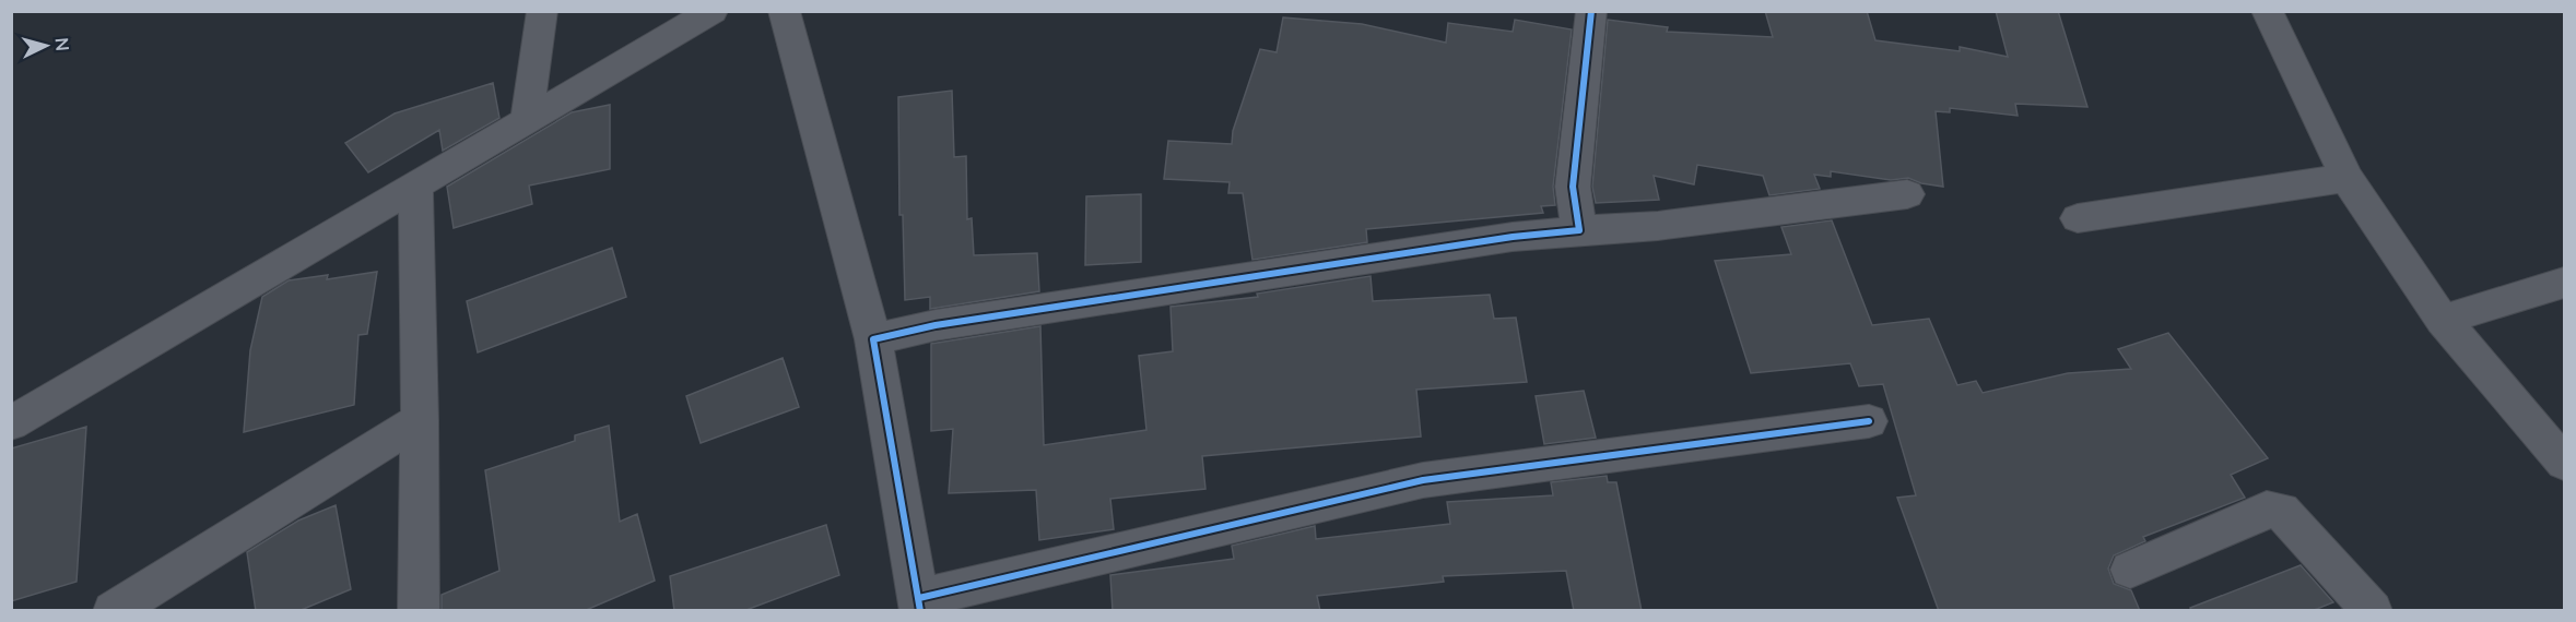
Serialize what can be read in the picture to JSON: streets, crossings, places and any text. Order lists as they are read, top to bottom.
{
  "north": "right"
}
